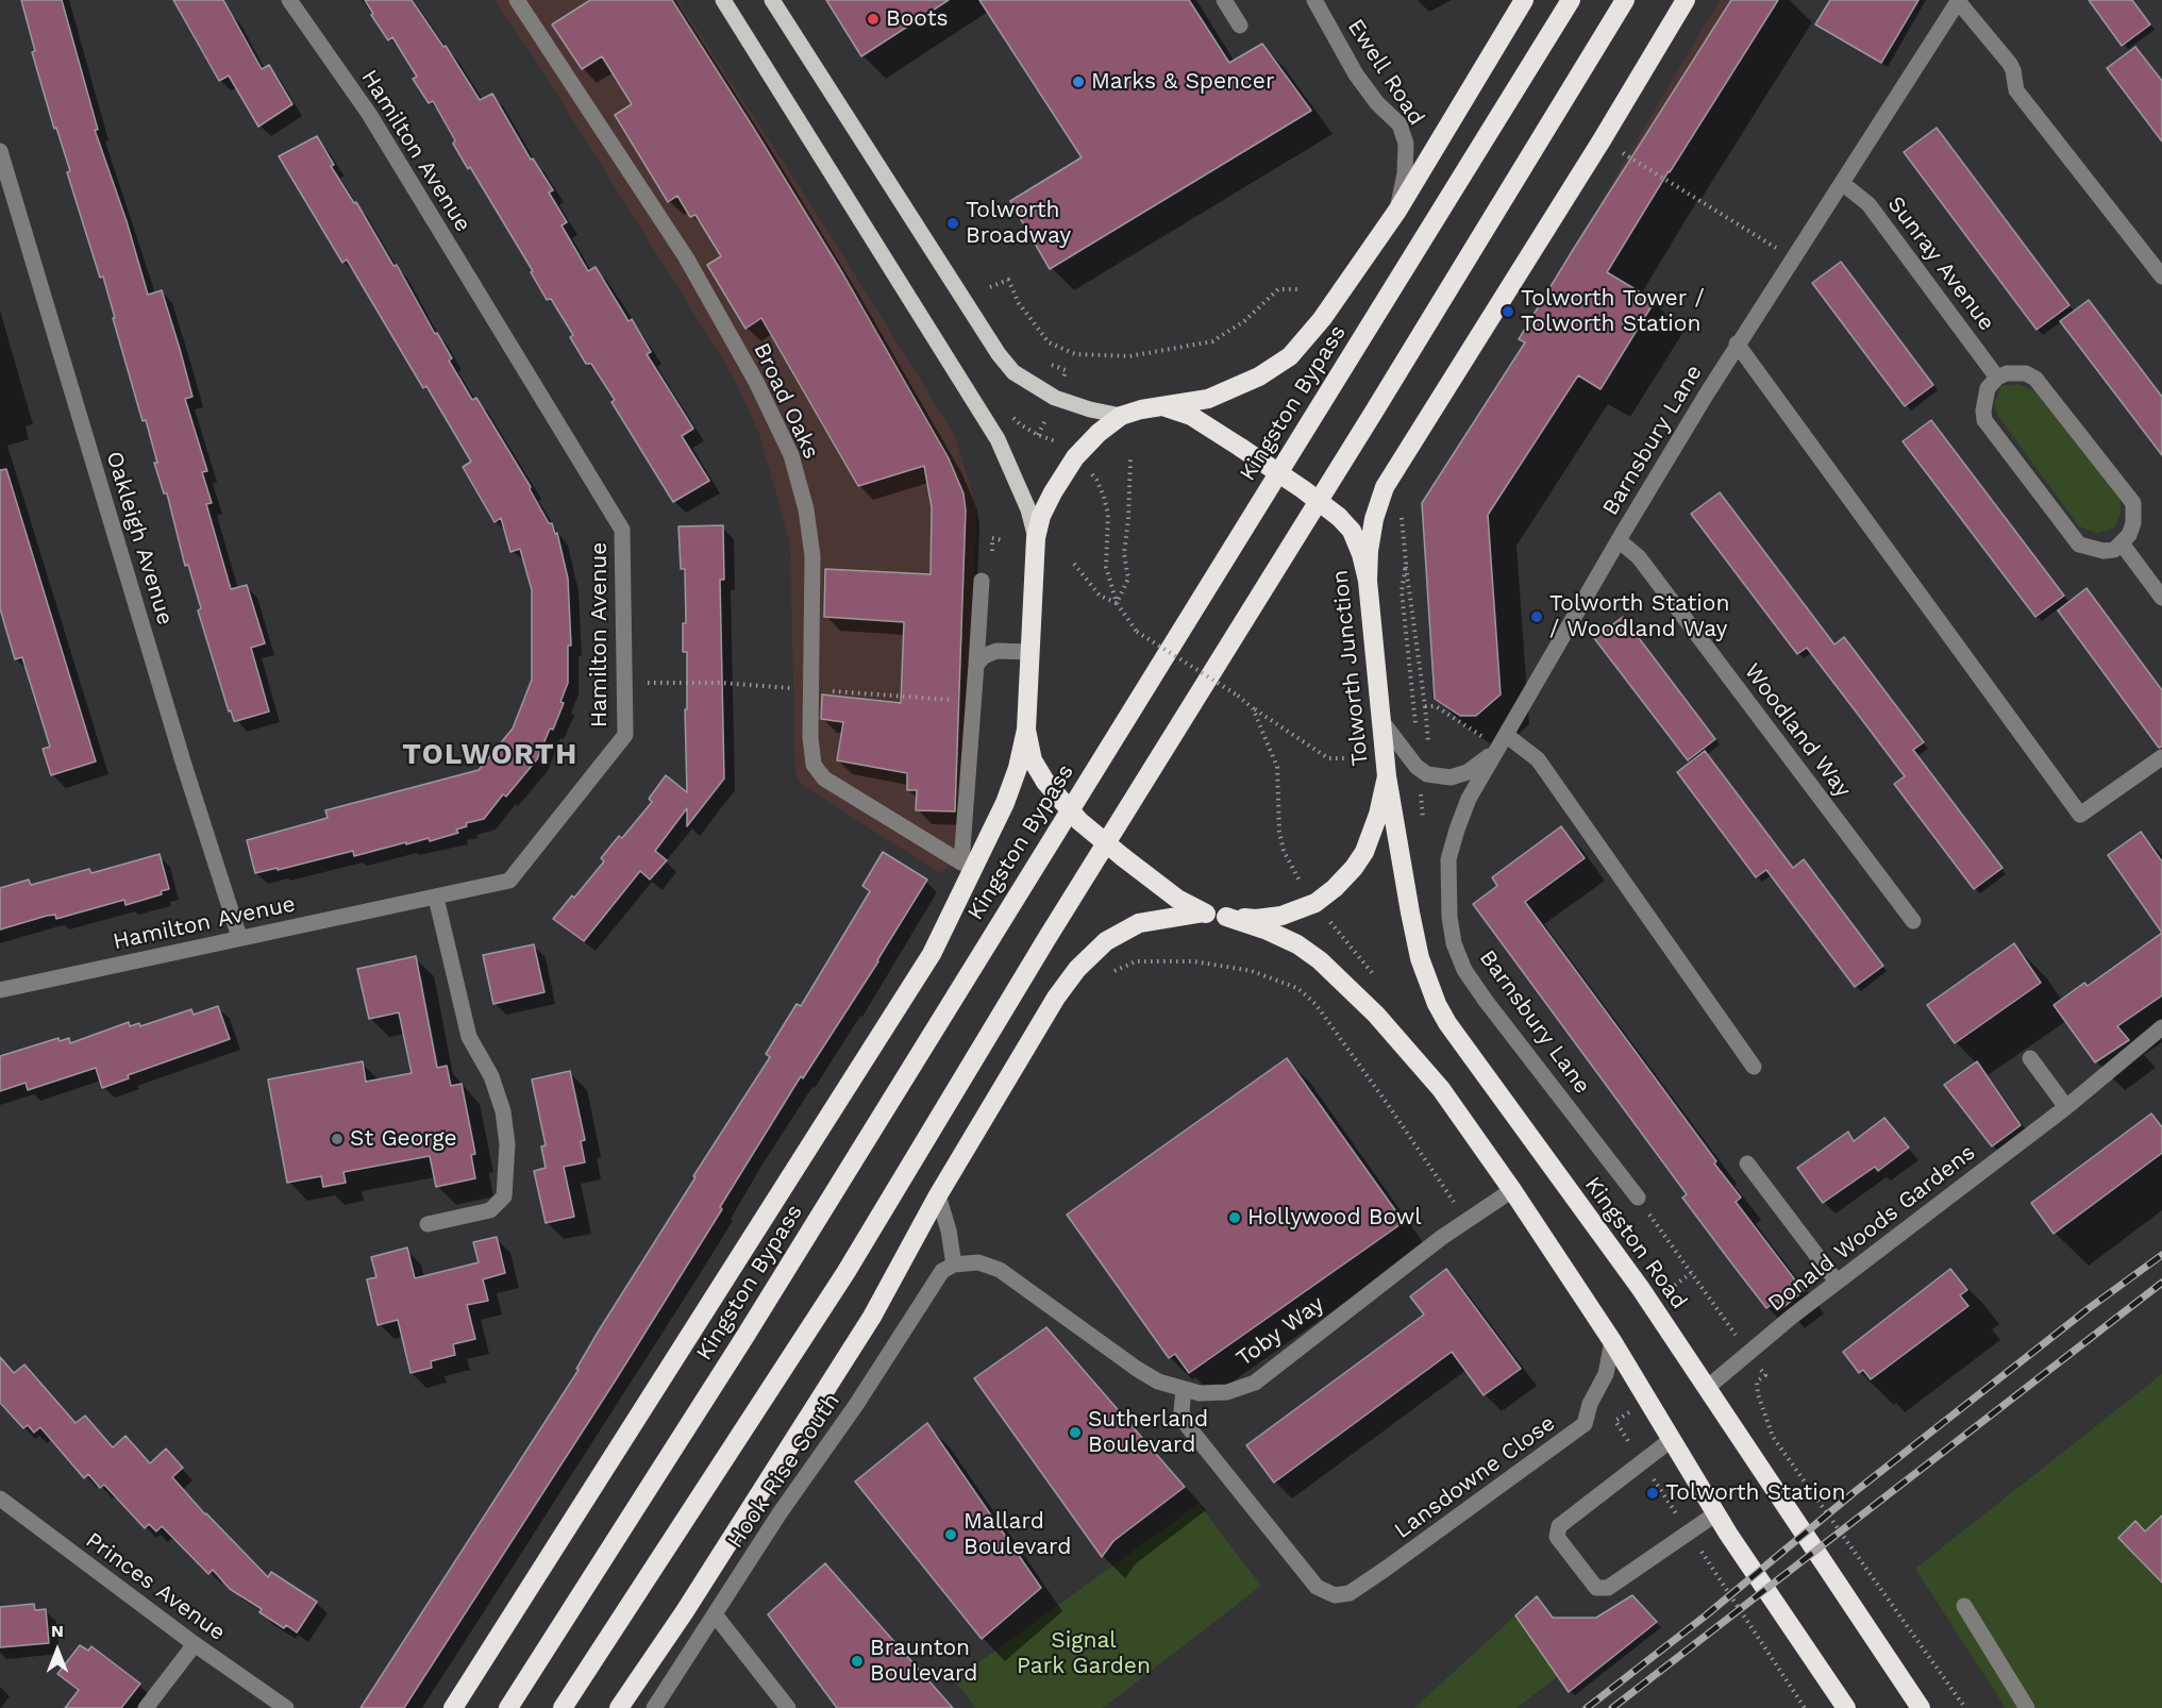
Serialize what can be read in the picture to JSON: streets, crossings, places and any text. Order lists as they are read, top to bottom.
{
  "streets": {
    "highway": ["Kingston Bypass", "Tolworth Junction", "Kingston Road"],
    "street": [
      "Ewell Road",
      "Hamilton Avenue",
      "Sunray Avenue",
      "Broad Oaks",
      "Barnsbury Lane",
      "Oakleigh Avenue",
      "Woodland Way",
      "Donald Woods Gardens",
      "Toby Way",
      "Hook Rise South",
      "Lansdowne Close",
      "Princes Avenue"
    ]
  },
  "crossings": [
    ["Hamilton Avenue", "Oakleigh Avenue"],
    ["Sunray Avenue", "Barnsbury Lane"],
    ["Barnsbury Lane", "Tolworth Junction"],
    ["Barnsbury Lane", "Woodland Way"],
    ["Tolworth Junction", "Kingston Road"],
    ["Donald Woods Gardens", "Kingston Road"],
    ["Toby Way", "Hook Rise South"],
    ["Toby Way", "Lansdowne Close"]
  ],
  "districts": ["TOLWORTH"],
  "parks": ["Signal Park Garden"],
  "places": [
    "Boots",
    "Marks & Spencer",
    "Tolworth Broadway",
    "Tolworth Tower / Tolworth Station",
    "Tolworth Station / Woodland Way",
    "St George",
    "Hollywood Bowl",
    "Sutherland Boulevard",
    "Tolworth Station",
    "Mallard Boulevard",
    "Braunton Boulevard"
  ],
  "north": "top"
}
